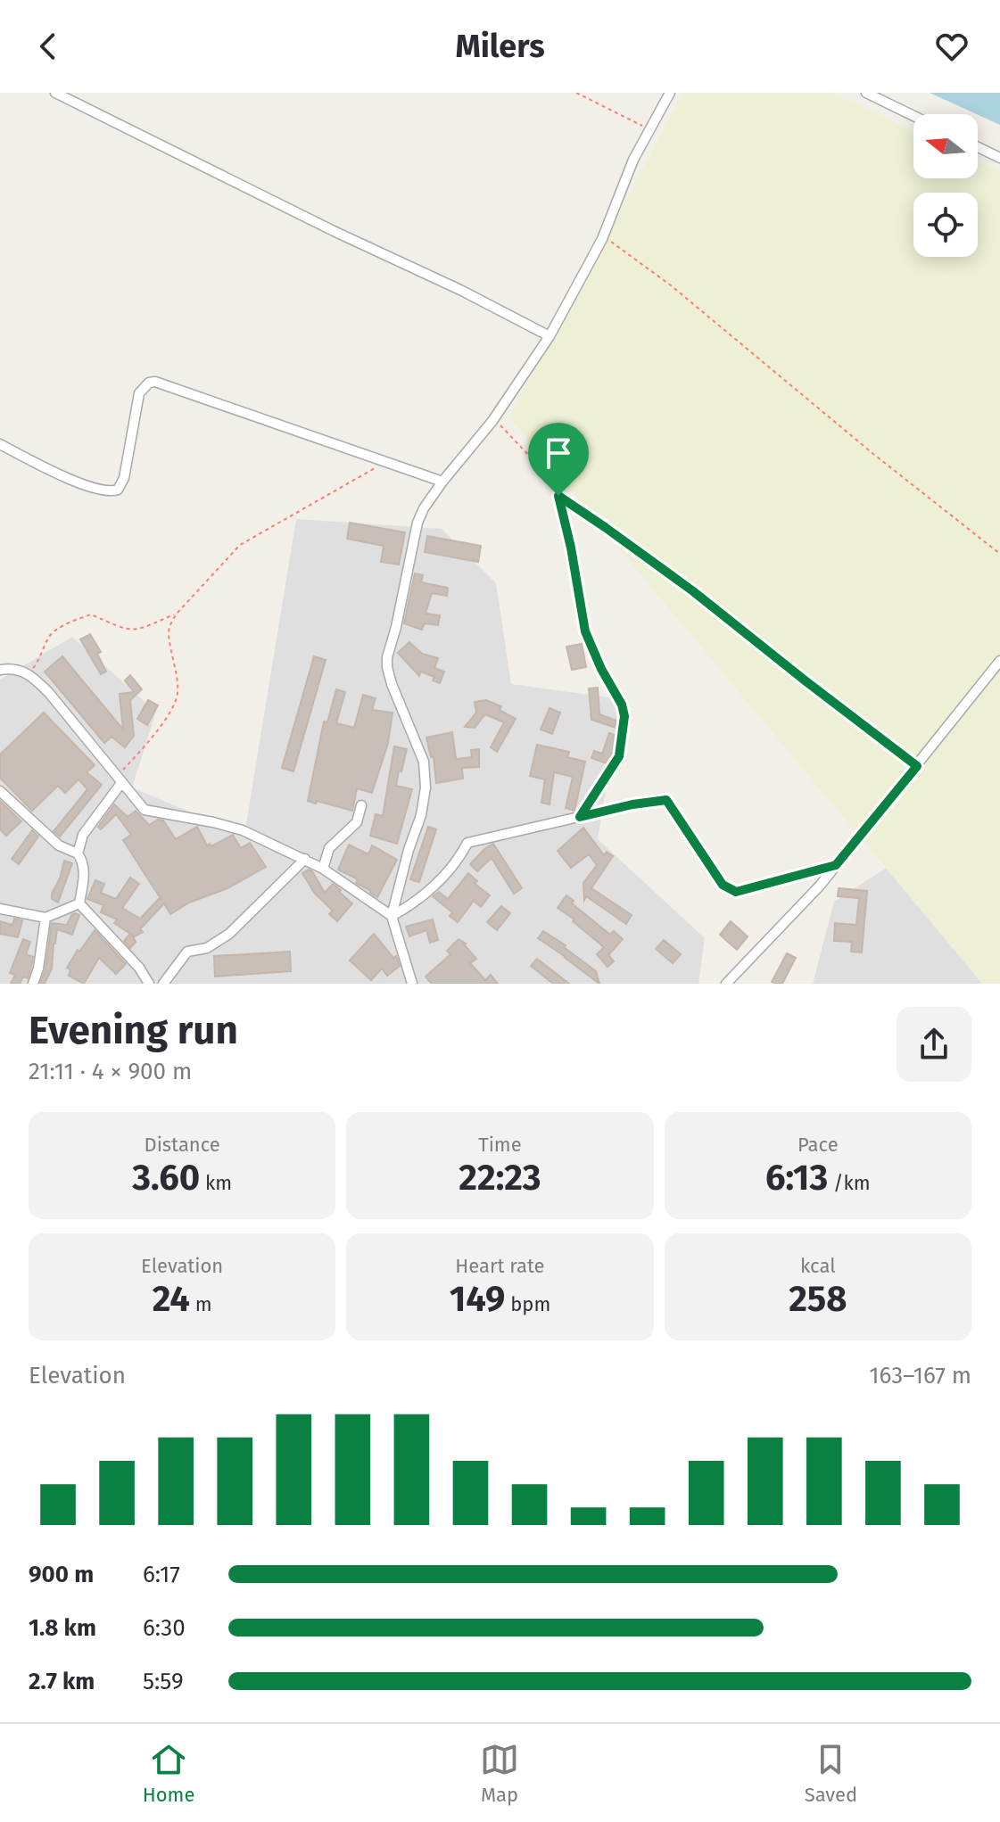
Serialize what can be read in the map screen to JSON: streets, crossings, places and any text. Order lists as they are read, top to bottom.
{
  "north": "left",
  "page": {
    "header": "Milers",
    "heading": ["Evening run", "21:11 · 4 × 900 m"],
    "stats": [
      ["Distance", "3.60 km"],
      ["Time", "22:23"],
      ["Pace", "6:13 /km"],
      ["Elevation", "24 m"],
      ["Heart rate", "149 bpm"],
      ["kcal", "258"]
    ],
    "chart": ["Elevation", "163–167 m"],
    "list": [
      {
        "name": "900 m",
        "note": "6:17"
      },
      {
        "name": "1.8 km",
        "note": "6:30"
      },
      {
        "name": "2.7 km",
        "note": "5:59"
      }
    ],
    "tabs": ["Home", "Map", "Saved"]
  }
}
